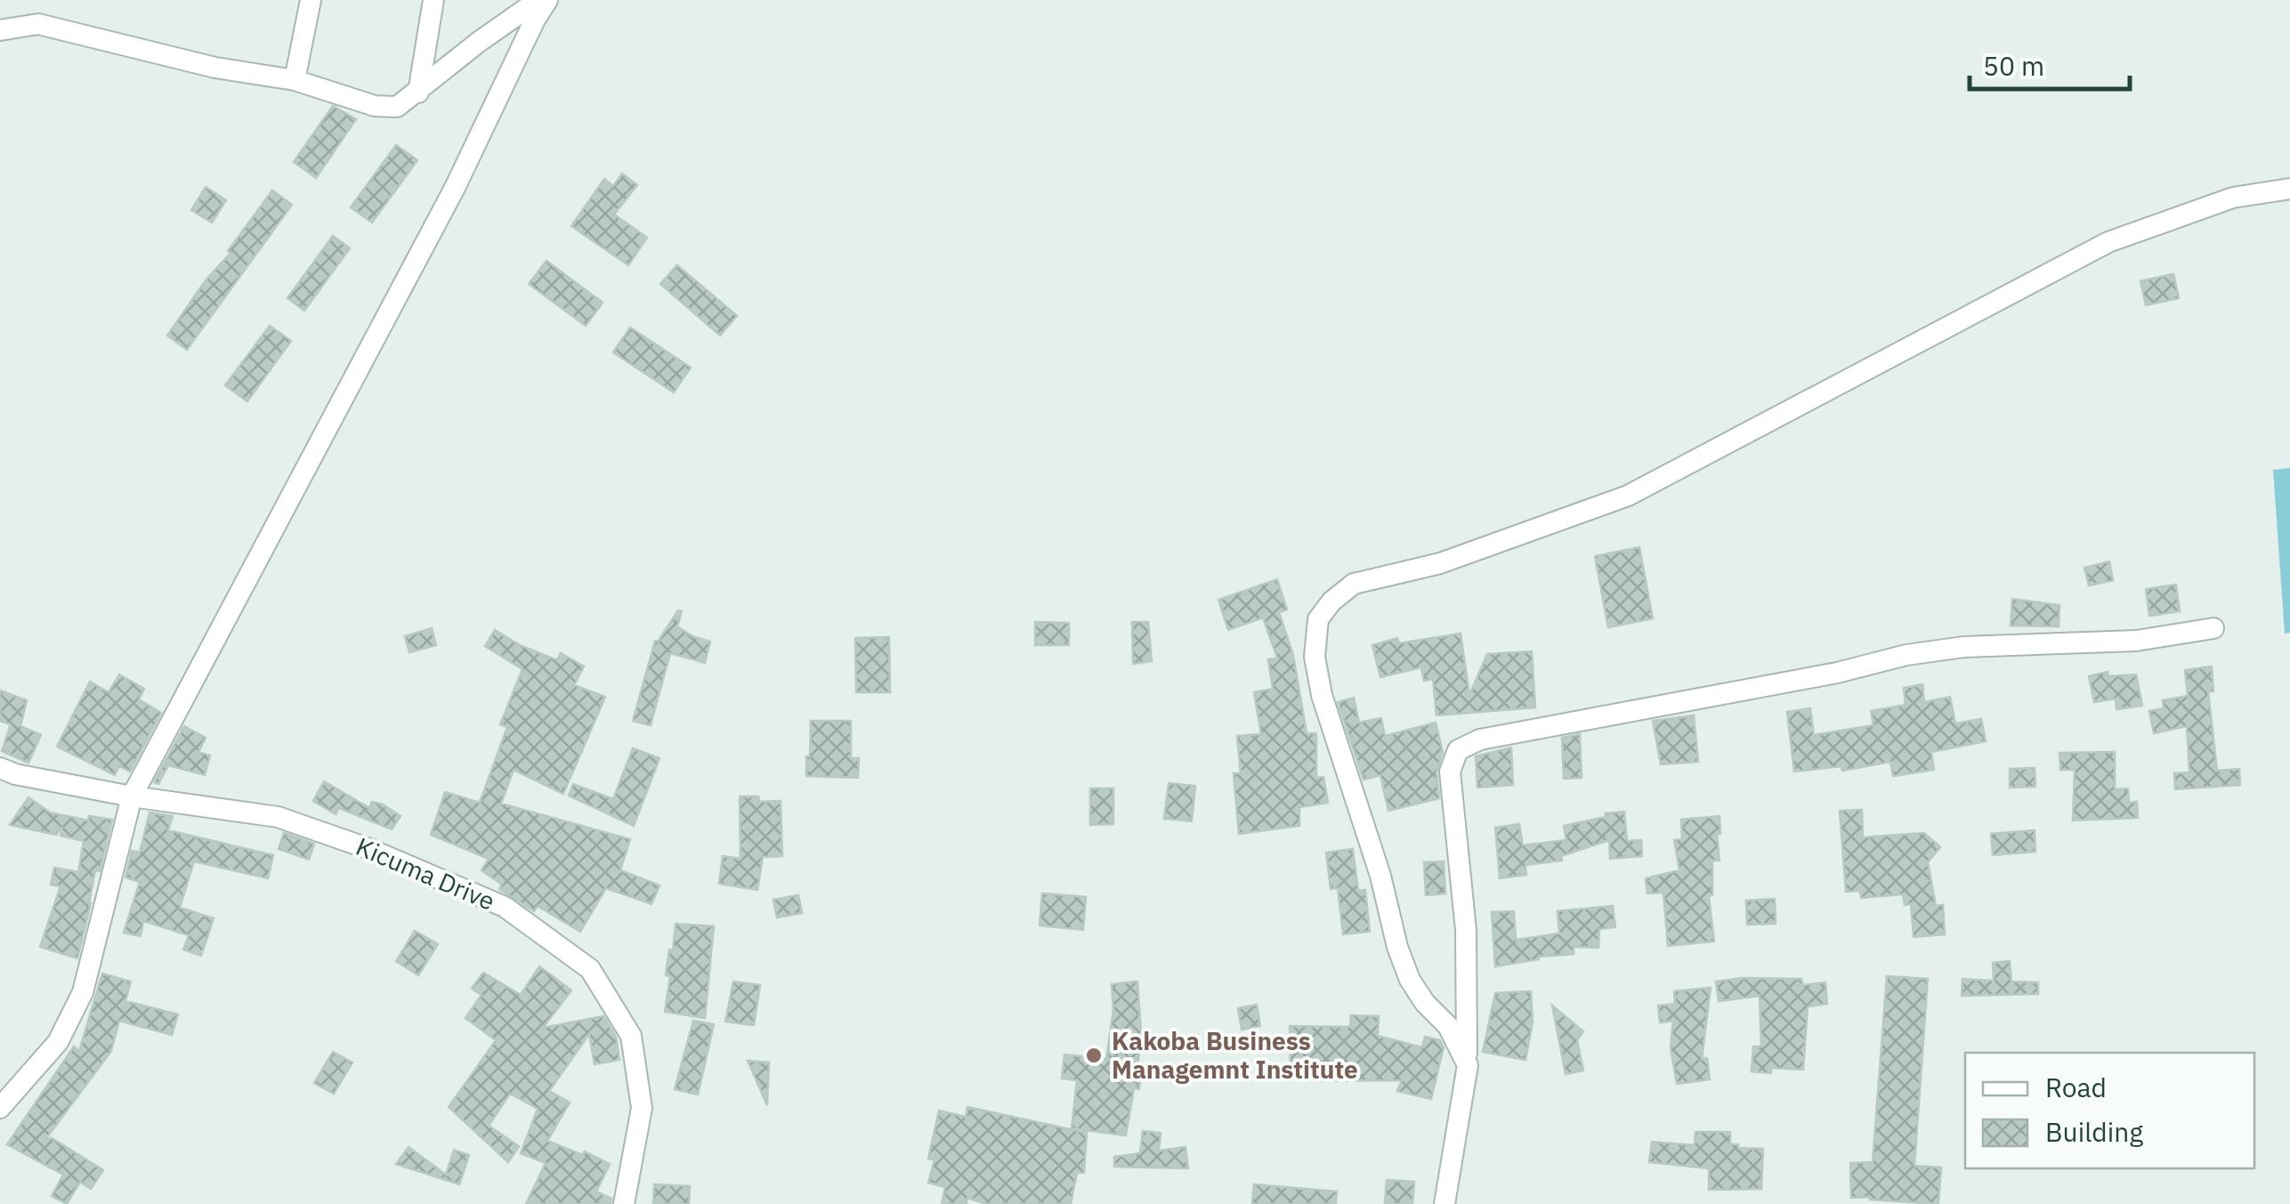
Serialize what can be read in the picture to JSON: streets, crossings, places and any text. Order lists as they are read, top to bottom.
{
  "streets": {
    "street": ["Kicuma Drive"]
  },
  "places": ["Kakoba Business Managemnt Institute"],
  "legend": ["Road", "Building"],
  "scale_bar": "50 m"
}
